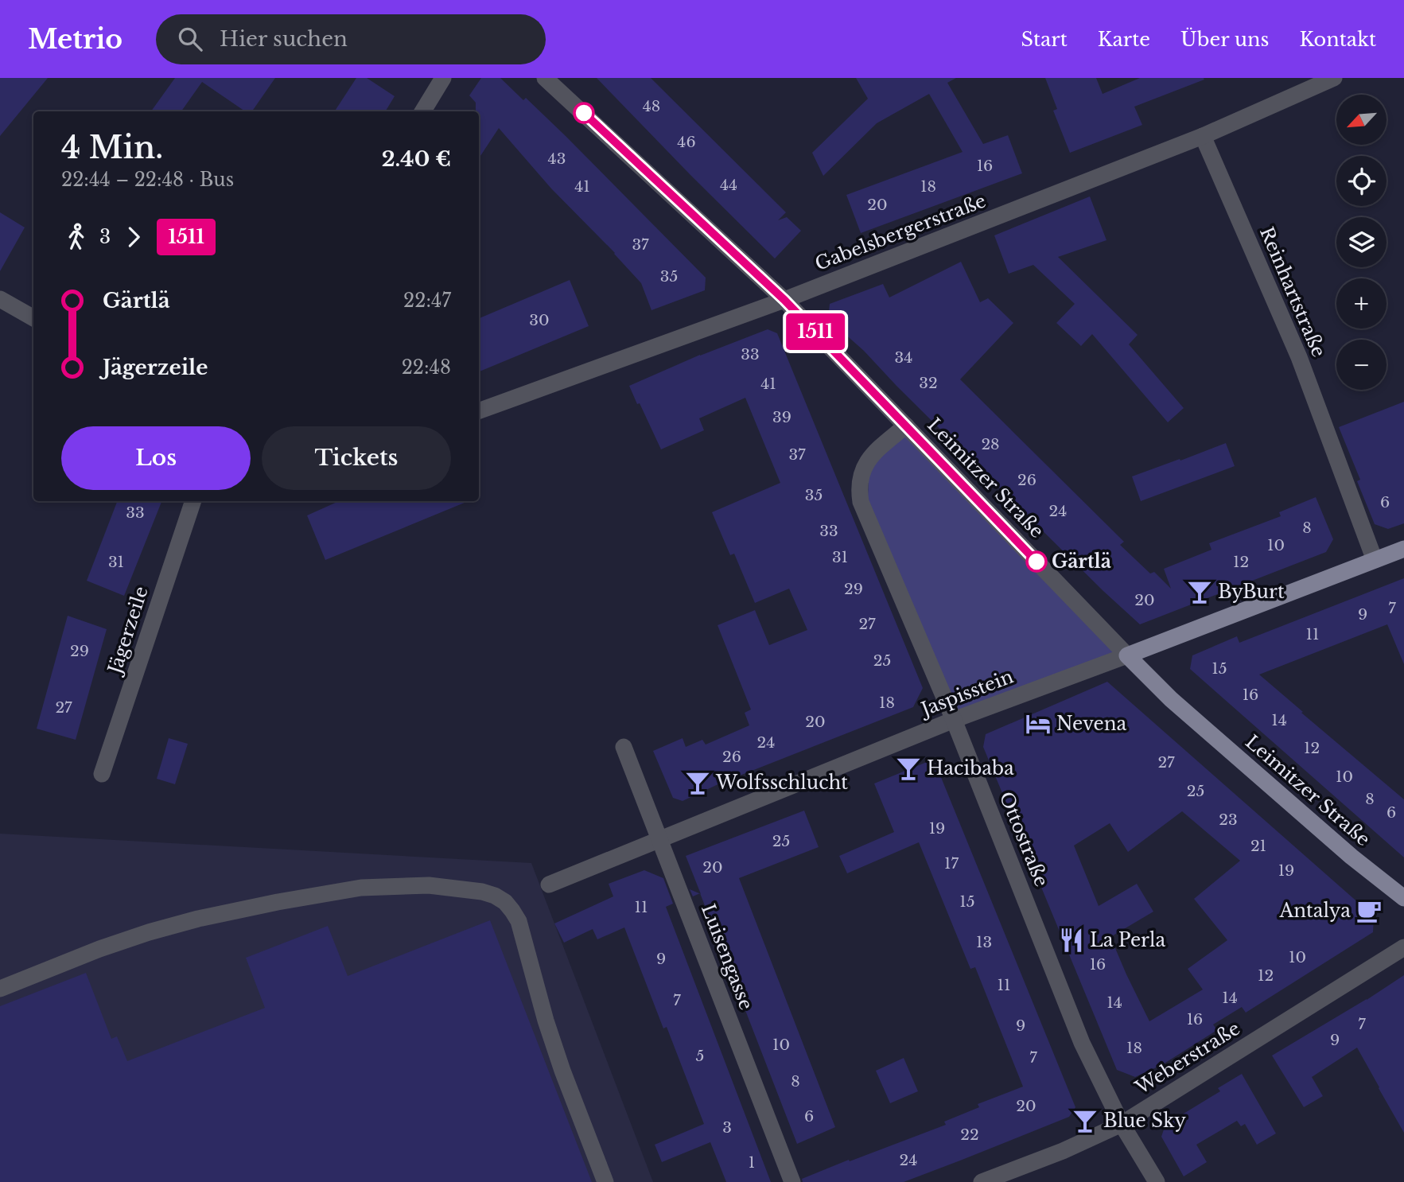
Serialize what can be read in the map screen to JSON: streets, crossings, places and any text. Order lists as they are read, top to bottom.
{
  "streets": {
    "main road": ["Leimitzer Straße", "Jaspisstein"],
    "street": [
      "Gabelsbergerstraße",
      "Reinhartstraße",
      "Jägerzeile",
      "Ottostraße",
      "Luisengasse",
      "Weberstraße"
    ]
  },
  "crossings": [
    ["Gabelsbergerstraße", "Reinhartstraße"],
    ["Gabelsbergerstraße", "Leimitzer Straße"],
    ["Reinhartstraße", "Jaspisstein"],
    ["Leimitzer Straße", "Jaspisstein"],
    ["Leimitzer Straße", "Ottostraße"],
    ["Jaspisstein", "Ottostraße"],
    ["Jaspisstein", "Luisengasse"],
    ["Ottostraße", "Weberstraße"]
  ],
  "places": {
    "other": ["Gärtlä"],
    "bar": [
      "ByBurt",
      "Hacibaba",
      "Wolfsschlucht",
      "Blue Sky"
    ],
    "hotel": ["Nevena"],
    "cafe": ["Antalya"],
    "restaurant": ["La Perla"]
  },
  "lines": ["bus line 1511"],
  "house_numbers": [
    "48",
    "46",
    "43",
    "16",
    "44",
    "41",
    "18",
    "20",
    "37",
    "35",
    "30",
    "33",
    "34",
    "32",
    "41",
    "39",
    "28",
    "37",
    "26",
    "35",
    "6",
    "24",
    "33",
    "8",
    "33",
    "10",
    "31",
    "31",
    "12",
    "29",
    "20",
    "7",
    "9",
    "27",
    "11",
    "29",
    "25",
    "15",
    "16",
    "18",
    "27",
    "14",
    "20",
    "24",
    "12",
    "26",
    "27",
    "10",
    "25",
    "8",
    "6",
    "23",
    "19",
    "25",
    "21",
    "17",
    "20",
    "19",
    "15",
    "11",
    "13",
    "10",
    "9",
    "16",
    "12",
    "11",
    "14",
    "7",
    "14",
    "16",
    "7",
    "9",
    "9",
    "10",
    "18",
    "5",
    "7",
    "8",
    "20",
    "6",
    "3",
    "22",
    "24",
    "1"
  ],
  "north": "bottom left",
  "page": {
    "header": "Metrio",
    "search": "Hier suchen",
    "nav": [
      "Start",
      "Karte",
      "Über uns",
      "Kontakt"
    ],
    "on_map": "1511",
    "map_buttons": ["+", "−"],
    "heading": ["4 Min.", "22:44 – 22:48 · Bus", "2.40 €"],
    "legs": ["3", "1511"],
    "list": [
      {
        "name": "Gärtlä",
        "value": "22:47"
      },
      {
        "name": "Jägerzeile",
        "value": "22:48"
      }
    ],
    "buttons": ["Los", "Tickets"]
  }
}
